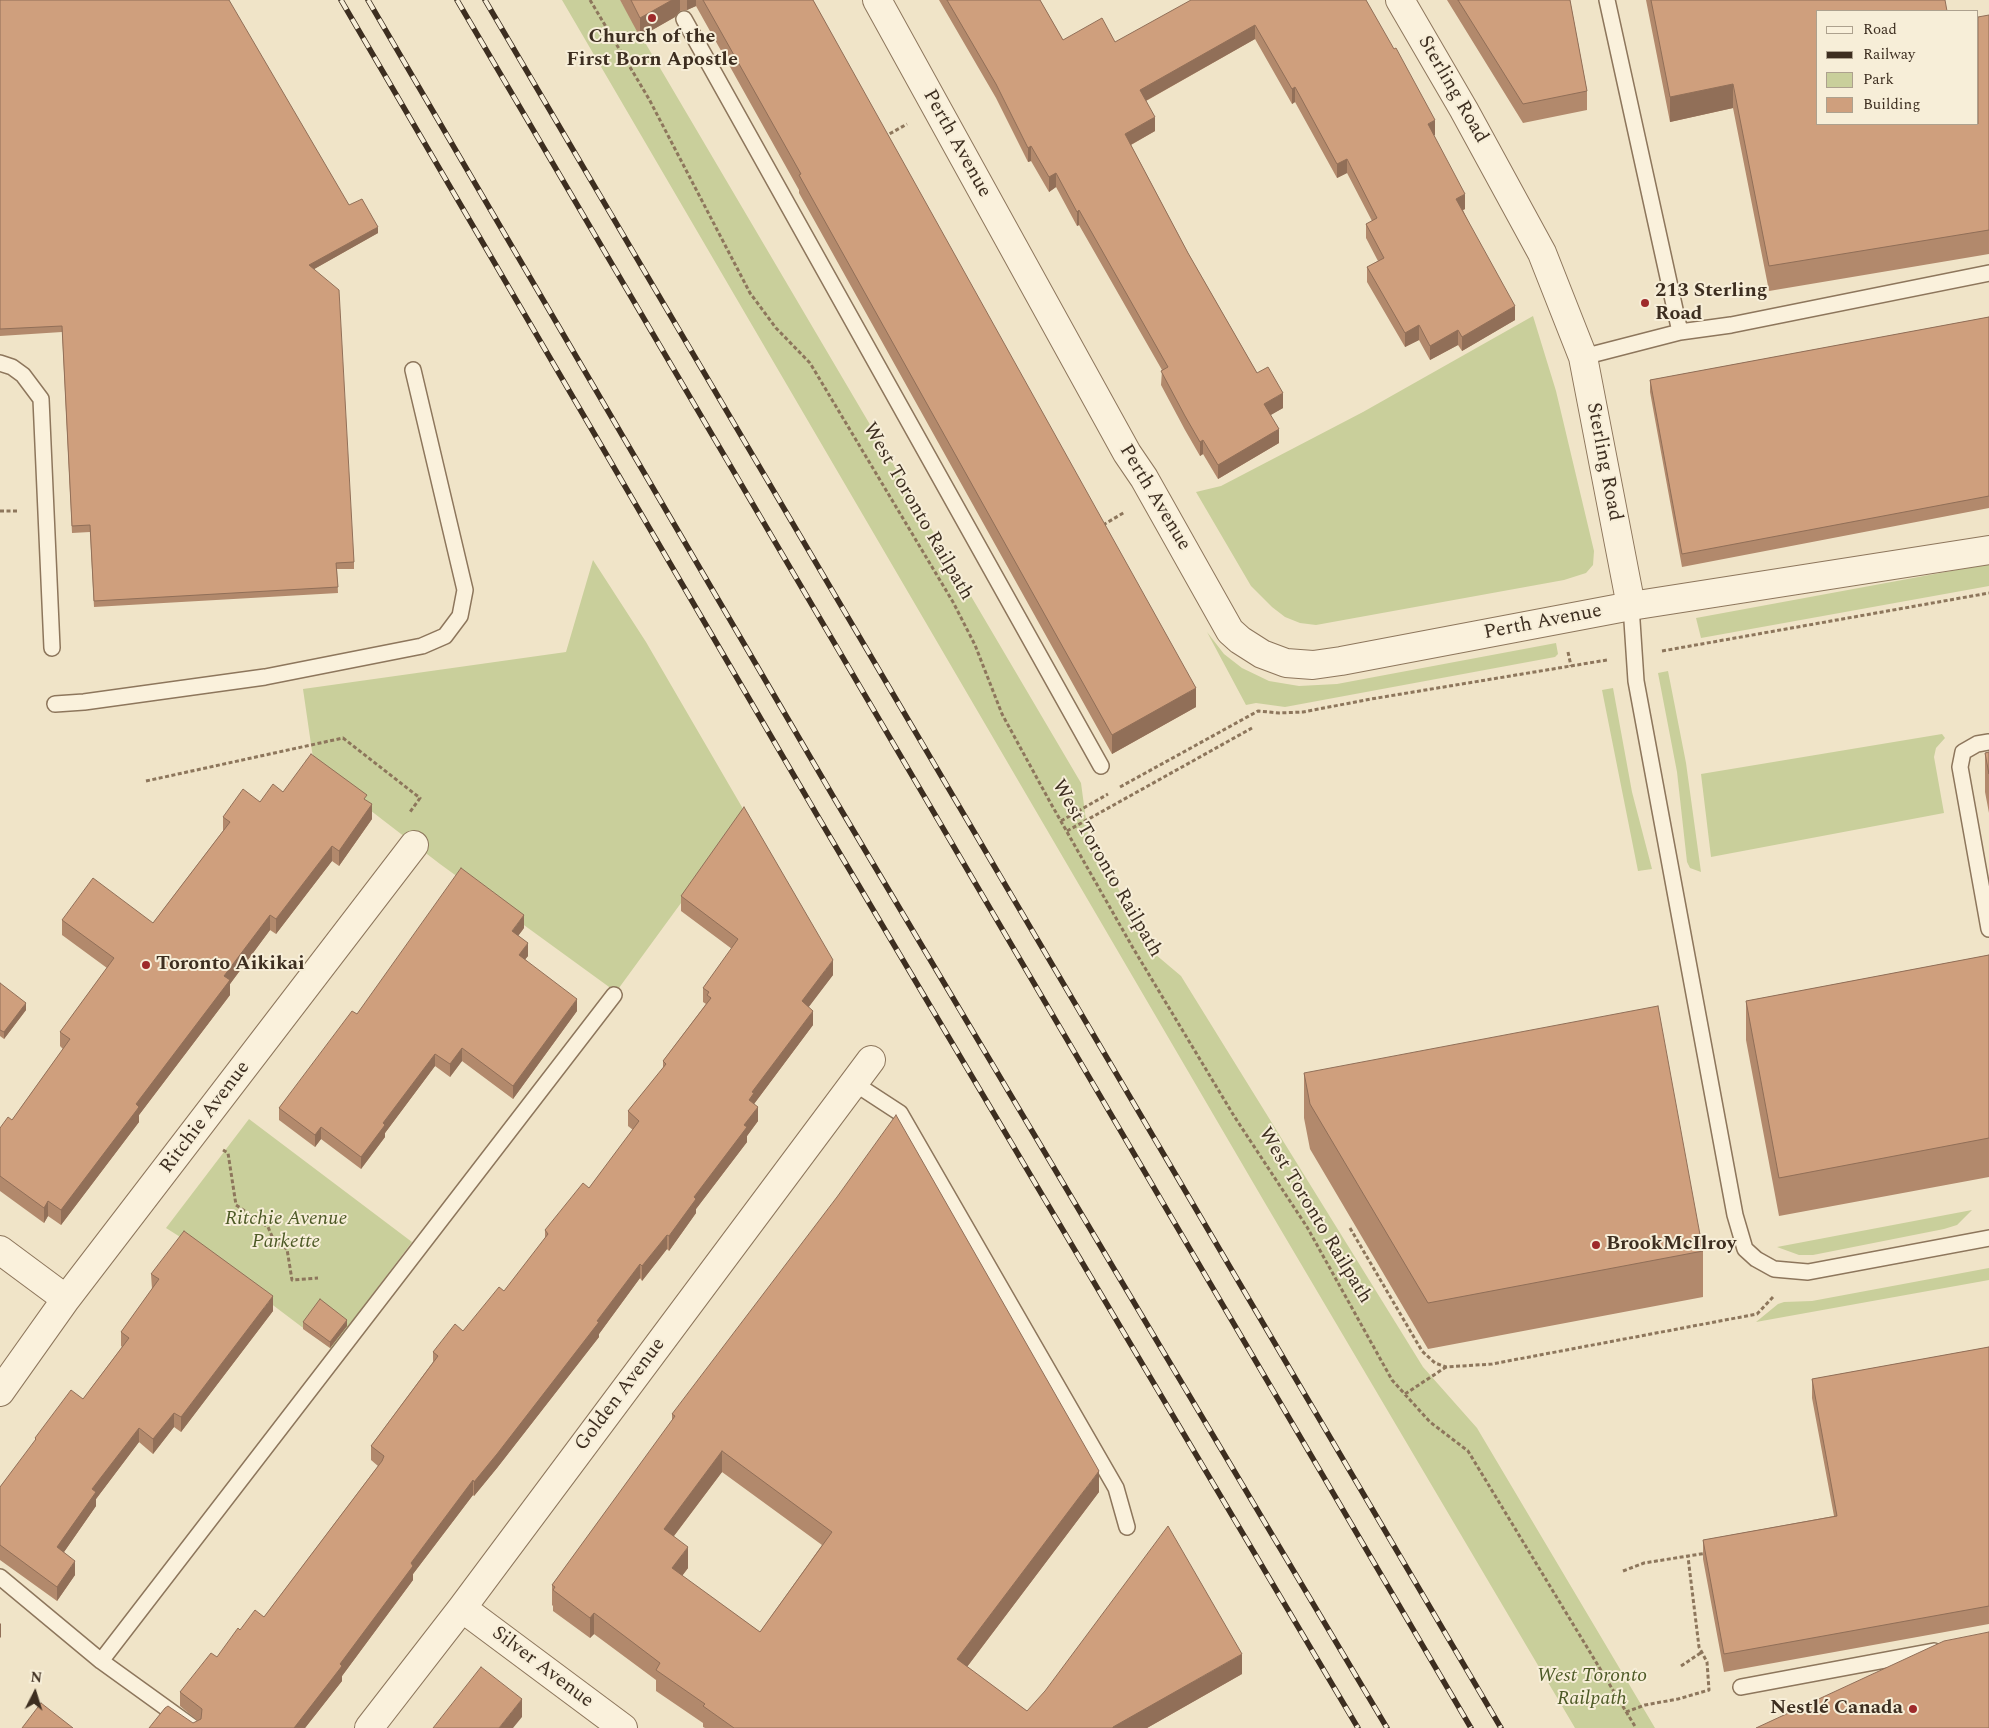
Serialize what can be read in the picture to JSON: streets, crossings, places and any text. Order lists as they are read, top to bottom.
{
  "streets": {
    "street": [
      "Sterling Road",
      "Perth Avenue",
      "Ritchie Avenue",
      "Golden Avenue",
      "Silver Avenue"
    ],
    "path": ["West Toronto Railpath"]
  },
  "crossings": [
    ["Sterling Road", "Perth Avenue"],
    ["Golden Avenue", "Silver Avenue"]
  ],
  "parks": ["Ritchie Avenue Parkette", "West Toronto Railpath"],
  "places": [
    "Church of the First Born Apostle",
    "213 Sterling Road",
    "Toronto Aikikai",
    "BrookMcIlroy",
    "Nestlé Canada"
  ],
  "legend": [
    "Road",
    "Railway",
    "Park",
    "Building"
  ],
  "north": "top"
}
